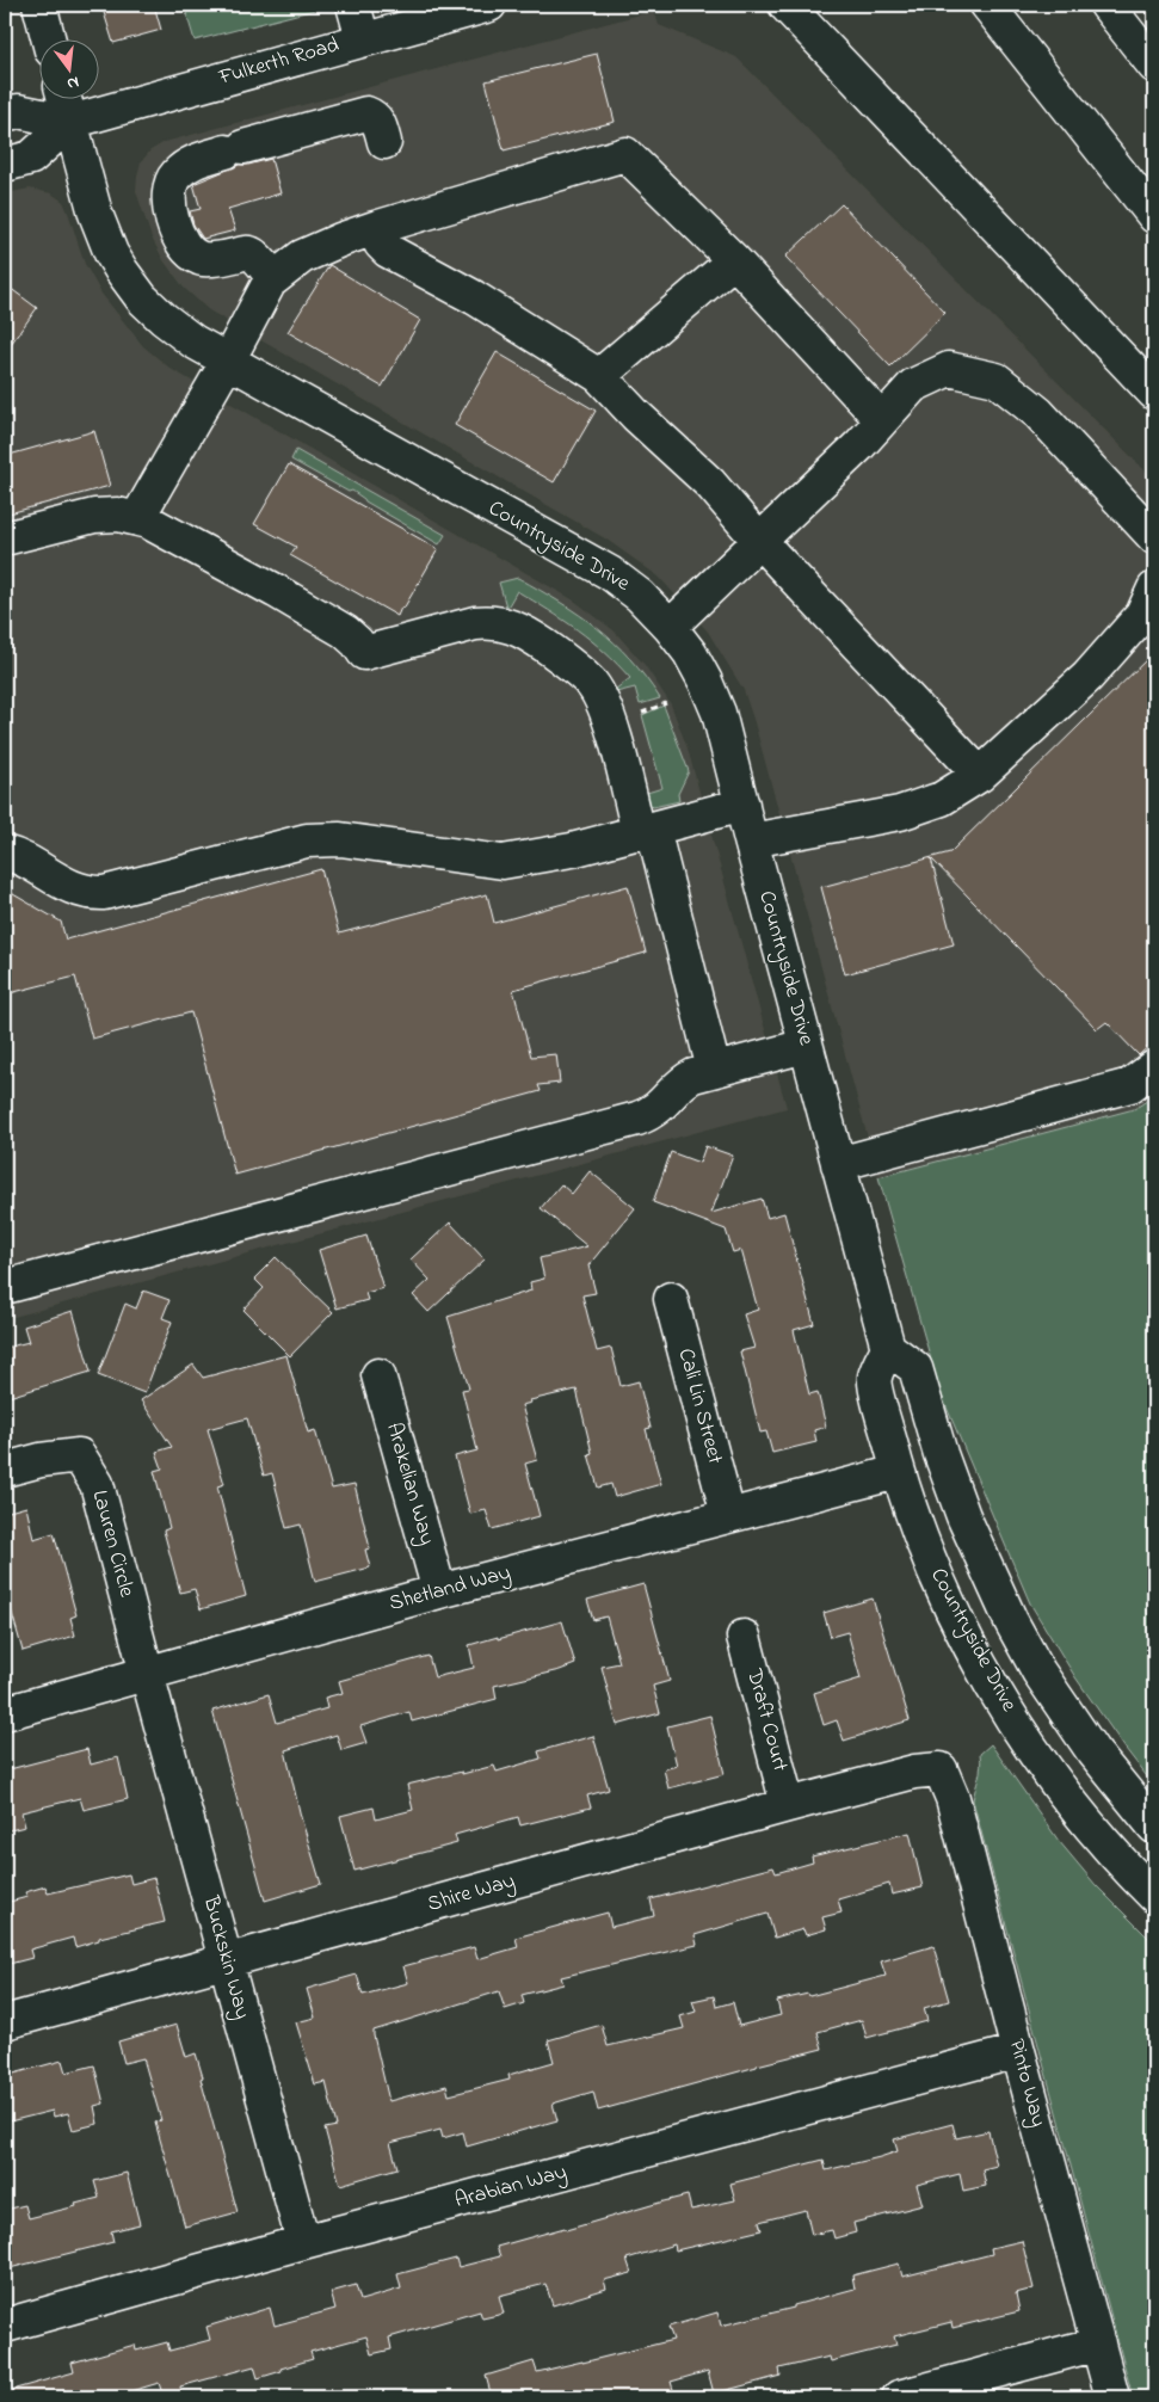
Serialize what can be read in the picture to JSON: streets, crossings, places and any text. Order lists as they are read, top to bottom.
{
  "streets": {
    "main road": [
      "Fulkerth Road",
      "Countryside Drive",
      "Cali Lin Street",
      "Arakelian Way",
      "Lauren Circle",
      "Shetland Way",
      "Draft Court",
      "Shire Way",
      "Buckskin Way",
      "Pinto Way",
      "Arabian Way"
    ]
  },
  "crossings": [
    ["Fulkerth Road", "Countryside Drive"],
    ["Countryside Drive", "Shetland Way"],
    ["Cali Lin Street", "Shetland Way"],
    ["Arakelian Way", "Shetland Way"],
    ["Lauren Circle", "Shetland Way"],
    ["Lauren Circle", "Buckskin Way"],
    ["Shetland Way", "Buckskin Way"],
    ["Draft Court", "Shire Way"],
    ["Shire Way", "Buckskin Way"],
    ["Shire Way", "Pinto Way"],
    ["Buckskin Way", "Arabian Way"],
    ["Pinto Way", "Arabian Way"]
  ],
  "north": "bottom"
}
